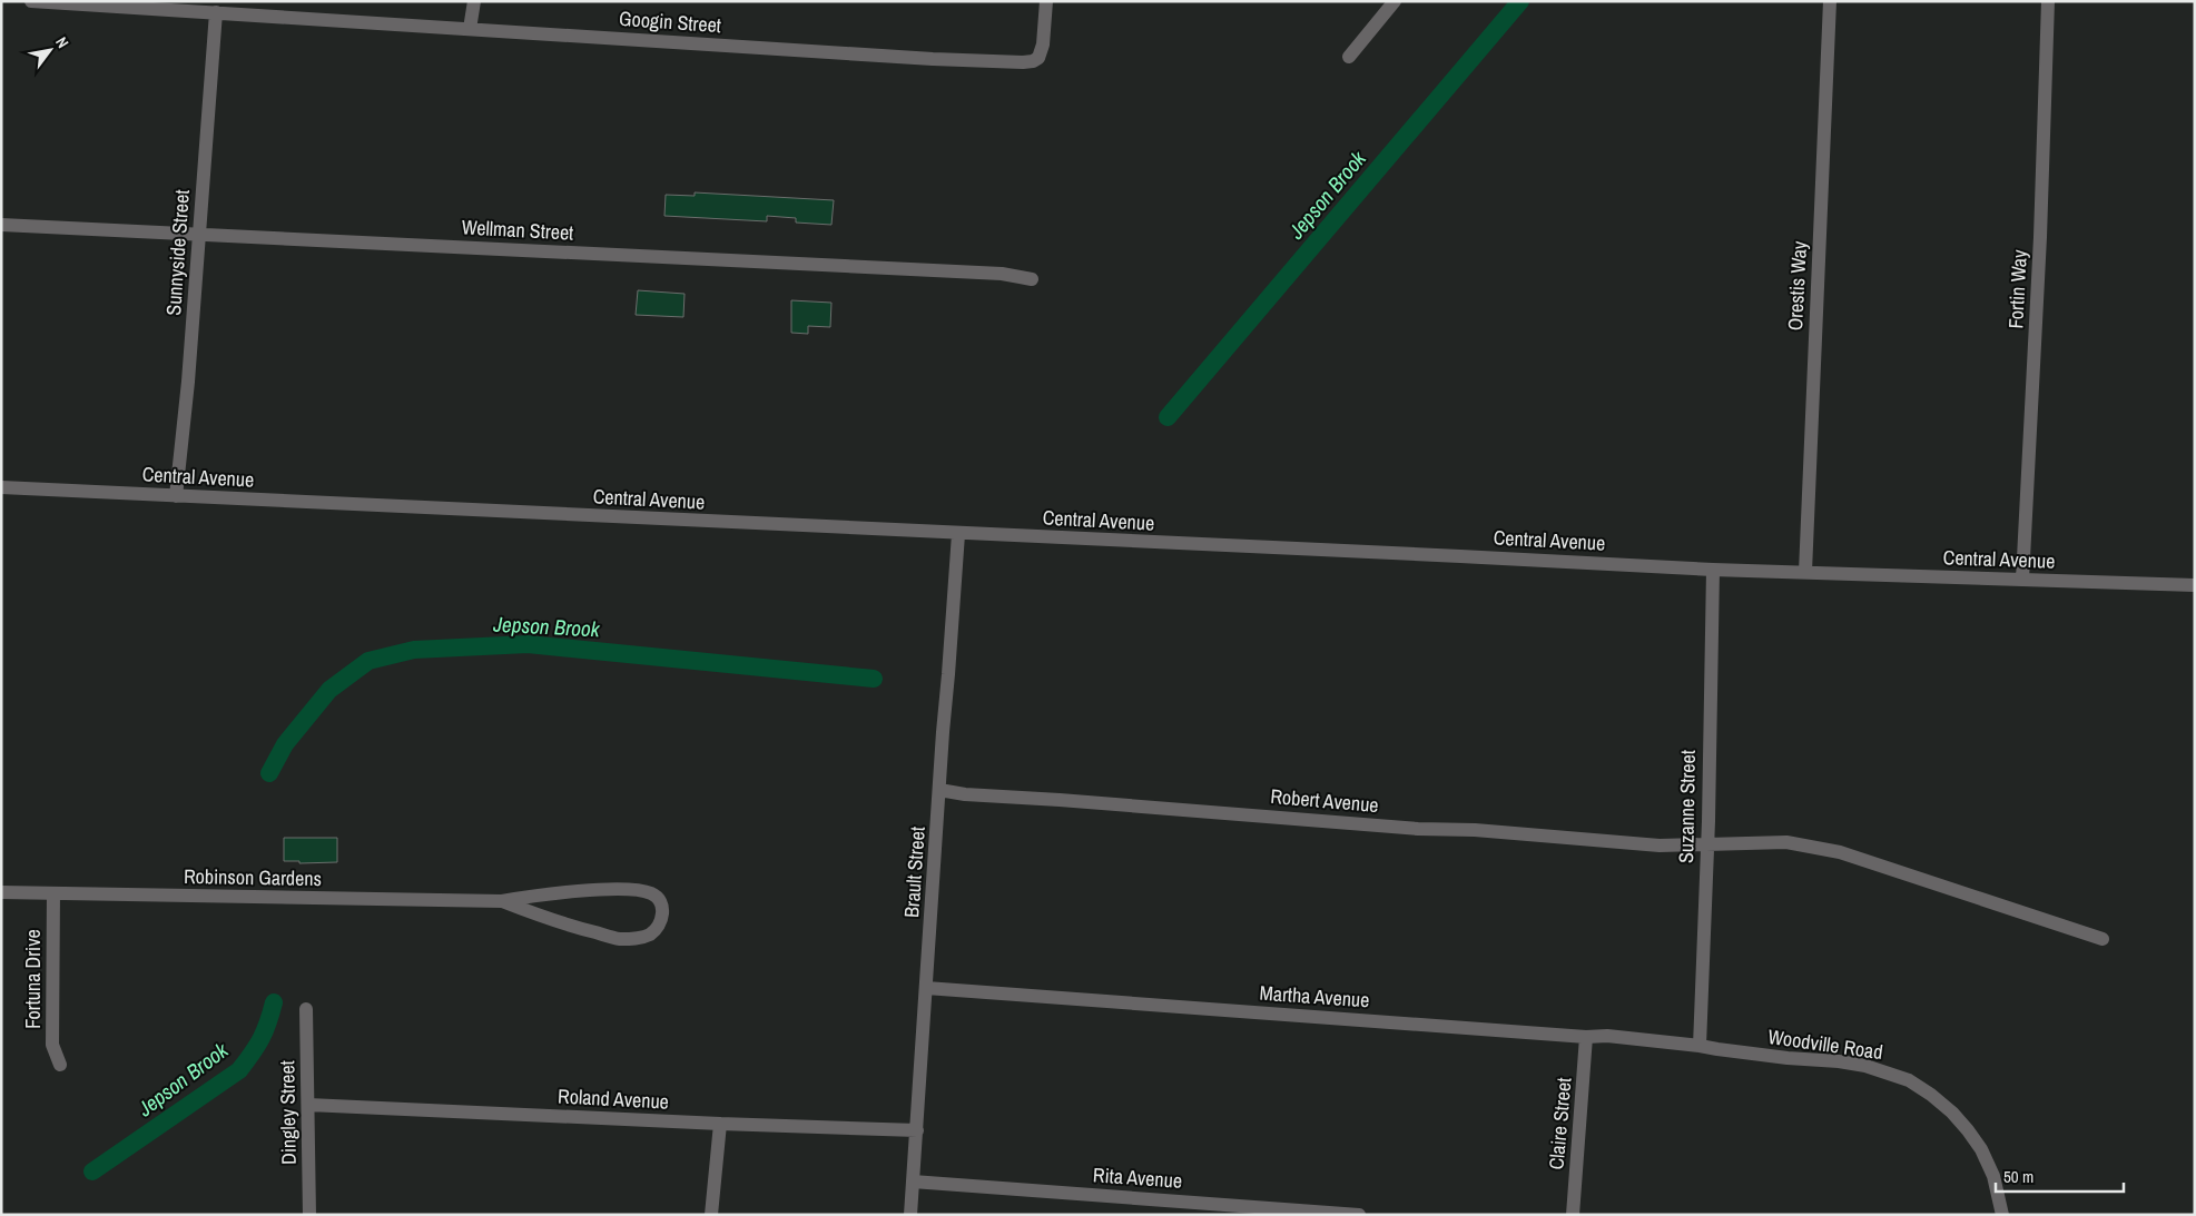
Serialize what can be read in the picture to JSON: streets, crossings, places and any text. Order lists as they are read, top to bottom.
{
  "streets": {
    "street": [
      "Googin Street",
      "Wellman Street",
      "Sunnyside Street",
      "Orestis Way",
      "Fortin Way",
      "Central Avenue",
      "Robert Avenue",
      "Suzanne Street",
      "Brault Street",
      "Robinson Gardens",
      "Fortuna Drive",
      "Martha Avenue",
      "Woodville Road",
      "Roland Avenue",
      "Dingley Street",
      "Claire Street",
      "Rita Avenue"
    ]
  },
  "crossings": [
    ["Googin Street", "Sunnyside Street"],
    ["Wellman Street", "Sunnyside Street"],
    ["Sunnyside Street", "Central Avenue"],
    ["Orestis Way", "Central Avenue"],
    ["Fortin Way", "Central Avenue"],
    ["Central Avenue", "Suzanne Street"],
    ["Central Avenue", "Brault Street"],
    ["Robert Avenue", "Suzanne Street"],
    ["Robert Avenue", "Brault Street"],
    ["Suzanne Street", "Martha Avenue"],
    ["Suzanne Street", "Woodville Road"],
    ["Brault Street", "Martha Avenue"],
    ["Brault Street", "Roland Avenue"],
    ["Brault Street", "Rita Avenue"],
    ["Robinson Gardens", "Fortuna Drive"],
    ["Martha Avenue", "Woodville Road"],
    ["Martha Avenue", "Claire Street"],
    ["Roland Avenue", "Dingley Street"]
  ],
  "water": ["Jepson Brook"],
  "scale_bar": "50 m",
  "north": "top right"
}
